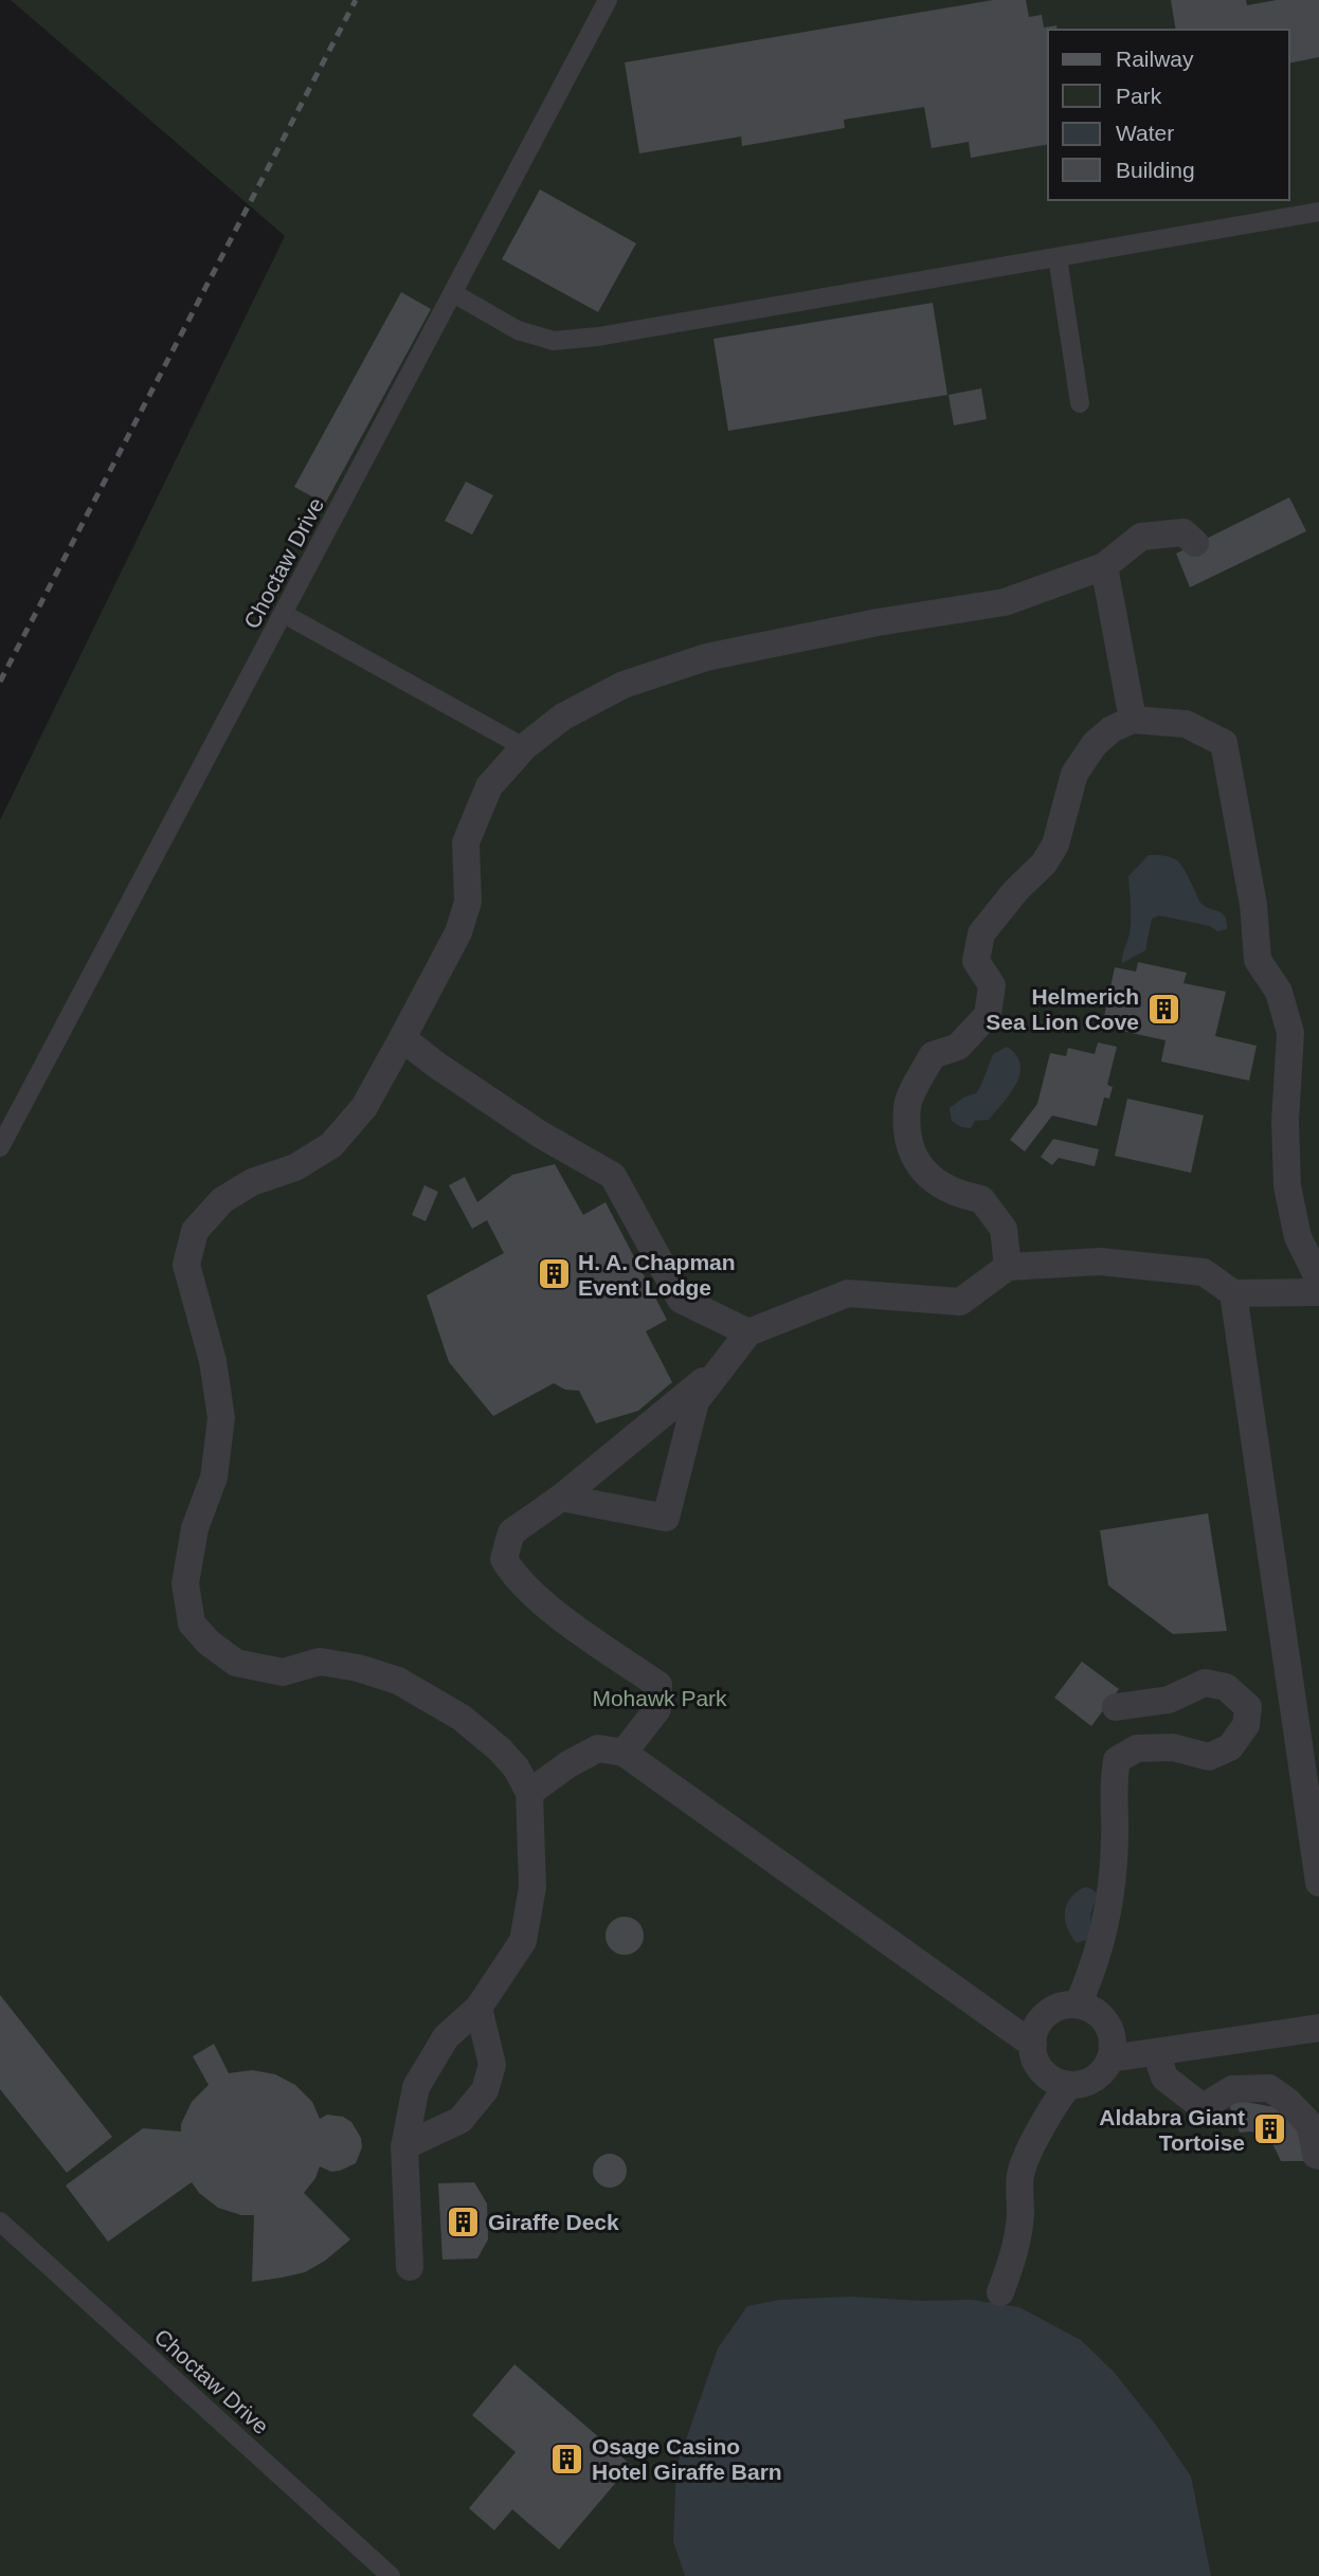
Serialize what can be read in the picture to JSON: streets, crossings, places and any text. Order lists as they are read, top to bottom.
{
  "streets": {
    "lane": ["Choctaw Drive"]
  },
  "parks": ["Mohawk Park"],
  "places": {
    "building": [
      "Helmerich Sea Lion Cove",
      "H. A. Chapman Event Lodge",
      "Aldabra Giant Tortoise",
      "Giraffe Deck",
      "Osage Casino Hotel Giraffe Barn"
    ]
  },
  "legend": [
    "Railway",
    "Park",
    "Water",
    "Building"
  ]
}
